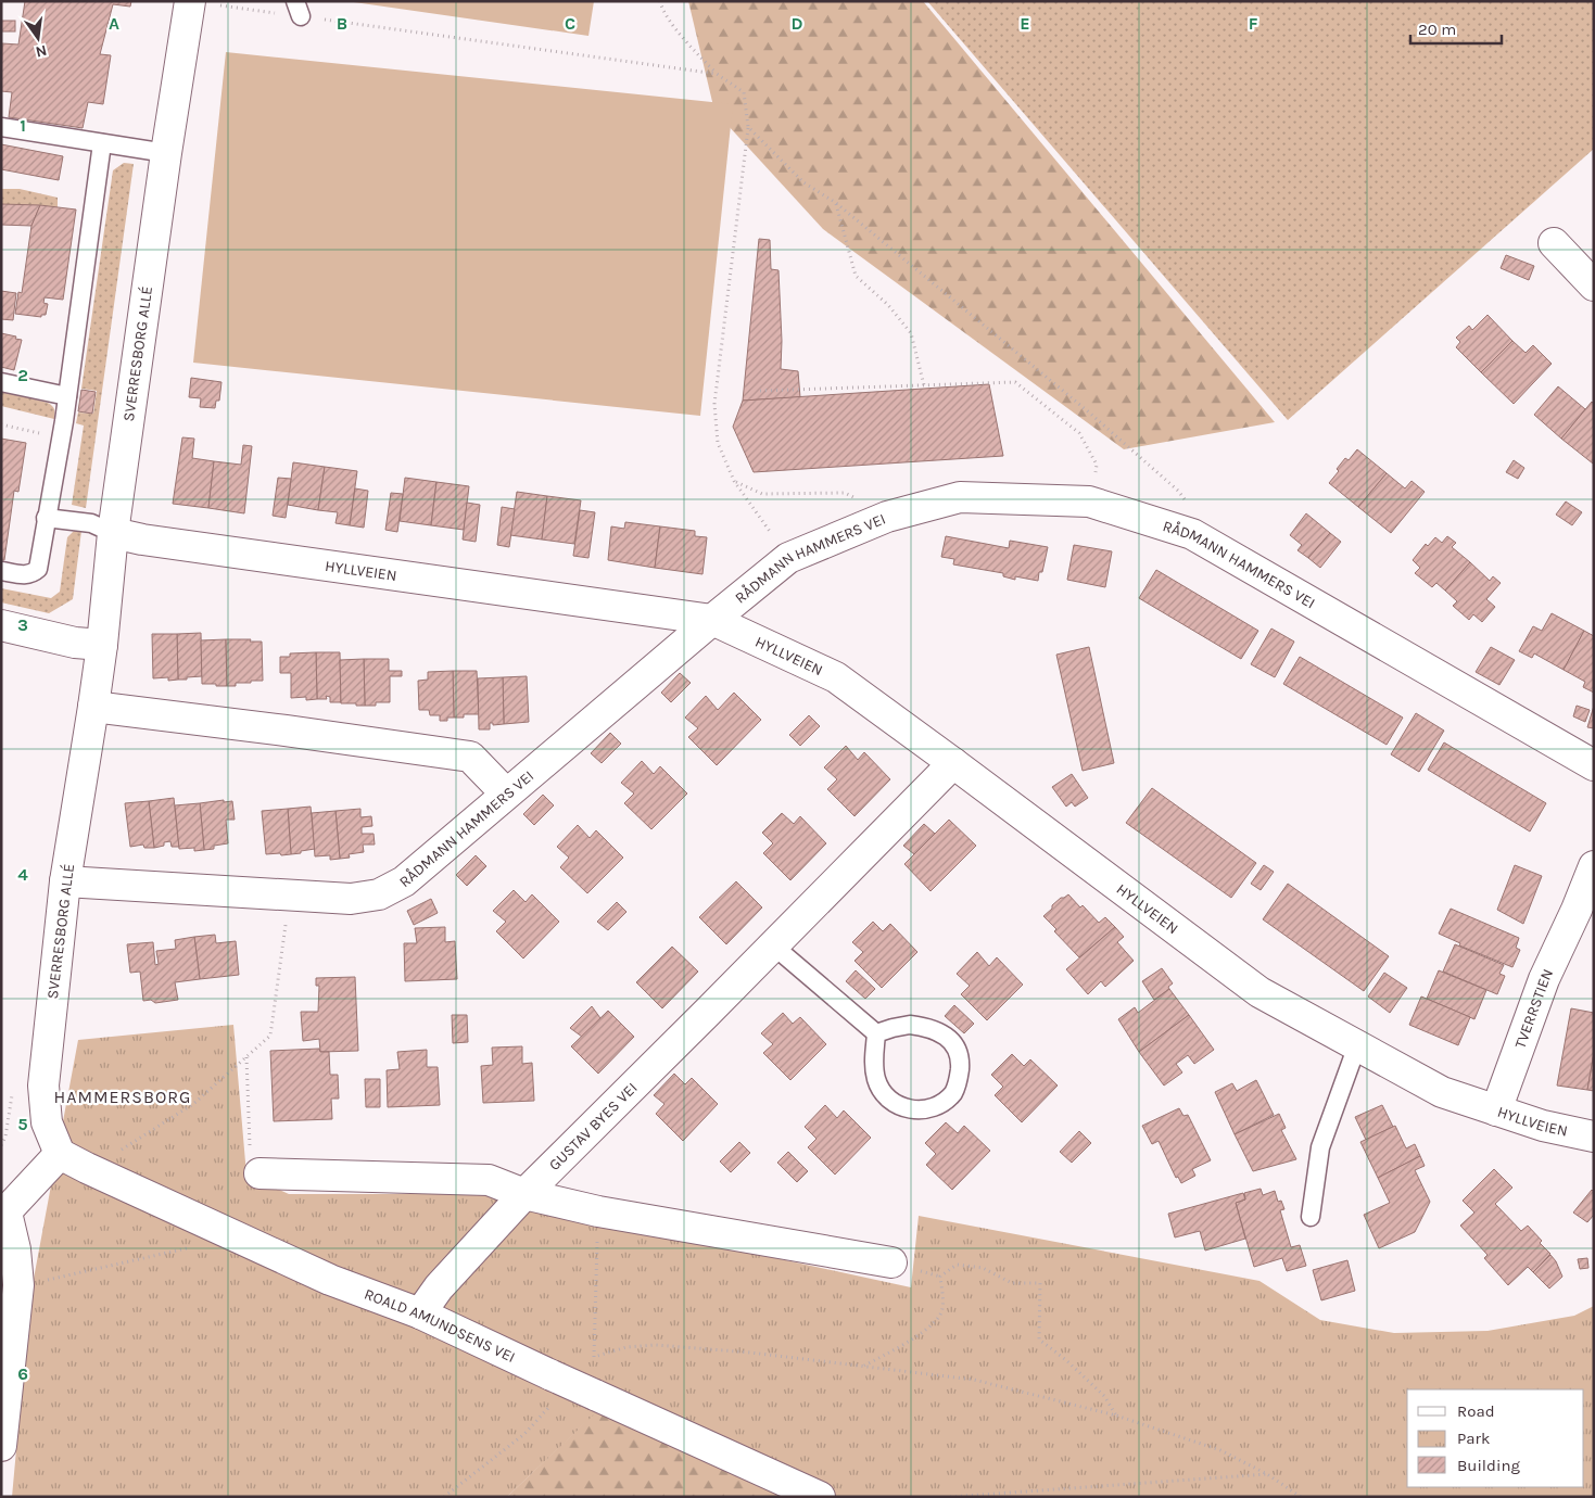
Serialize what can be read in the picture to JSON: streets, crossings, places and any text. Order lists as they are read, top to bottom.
{
  "streets": {
    "street": [
      "SVERRESBORG ALLÉ",
      "RÅDMANN HAMMERS VEI",
      "HYLLVEIEN",
      "TVERRSTIEN",
      "GUSTAV BYES VEI",
      "ROALD AMUNDSENS VEI"
    ]
  },
  "crossings": [
    ["SVERRESBORG ALLÉ", "RÅDMANN HAMMERS VEI"],
    ["SVERRESBORG ALLÉ", "HYLLVEIEN"],
    ["SVERRESBORG ALLÉ", "ROALD AMUNDSENS VEI"],
    ["RÅDMANN HAMMERS VEI", "HYLLVEIEN"],
    ["HYLLVEIEN", "TVERRSTIEN"],
    ["HYLLVEIEN", "GUSTAV BYES VEI"],
    ["GUSTAV BYES VEI", "ROALD AMUNDSENS VEI"]
  ],
  "districts": ["HAMMERSBORG"],
  "legend": ["Road", "Park", "Building"],
  "scale_bar": "20 m",
  "north": "bottom",
  "grid": {
    "columns": [
      "A",
      "B",
      "C",
      "D",
      "E",
      "F"
    ],
    "rows": [
      "1",
      "2",
      "3",
      "4",
      "5",
      "6"
    ]
  }
}
